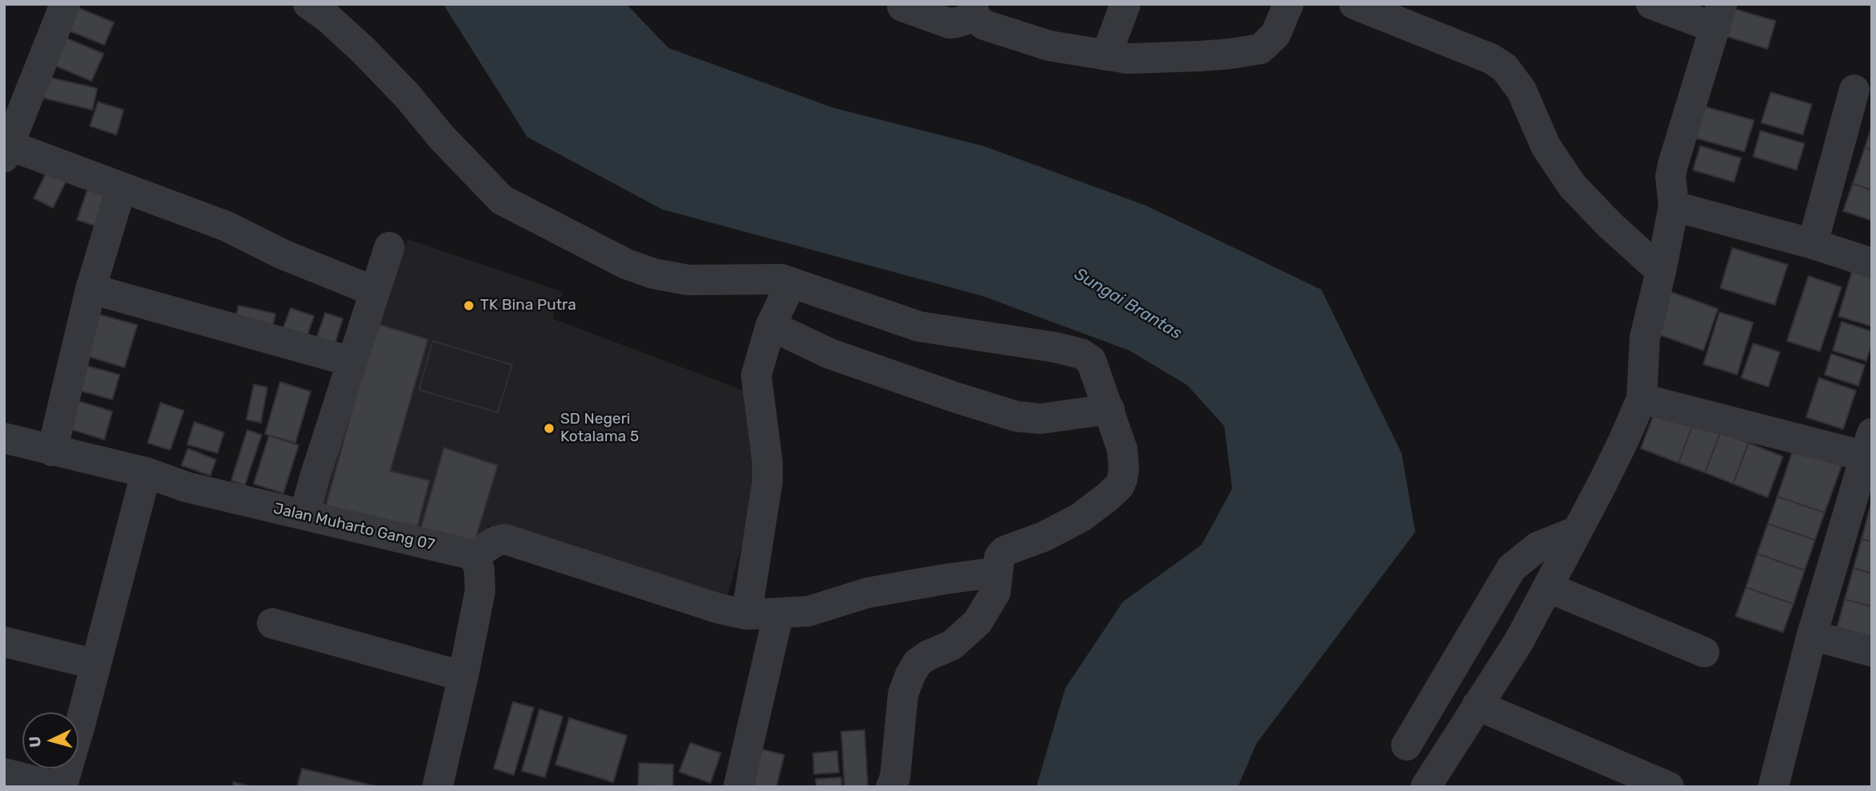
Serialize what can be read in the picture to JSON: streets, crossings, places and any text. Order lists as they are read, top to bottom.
{
  "streets": {
    "street": ["Jalan Muharto Gang 07"]
  },
  "water": ["Sungai Brantas"],
  "places": ["TK Bina Putra", "SD Negeri Kotalama 5"],
  "north": "left"
}
